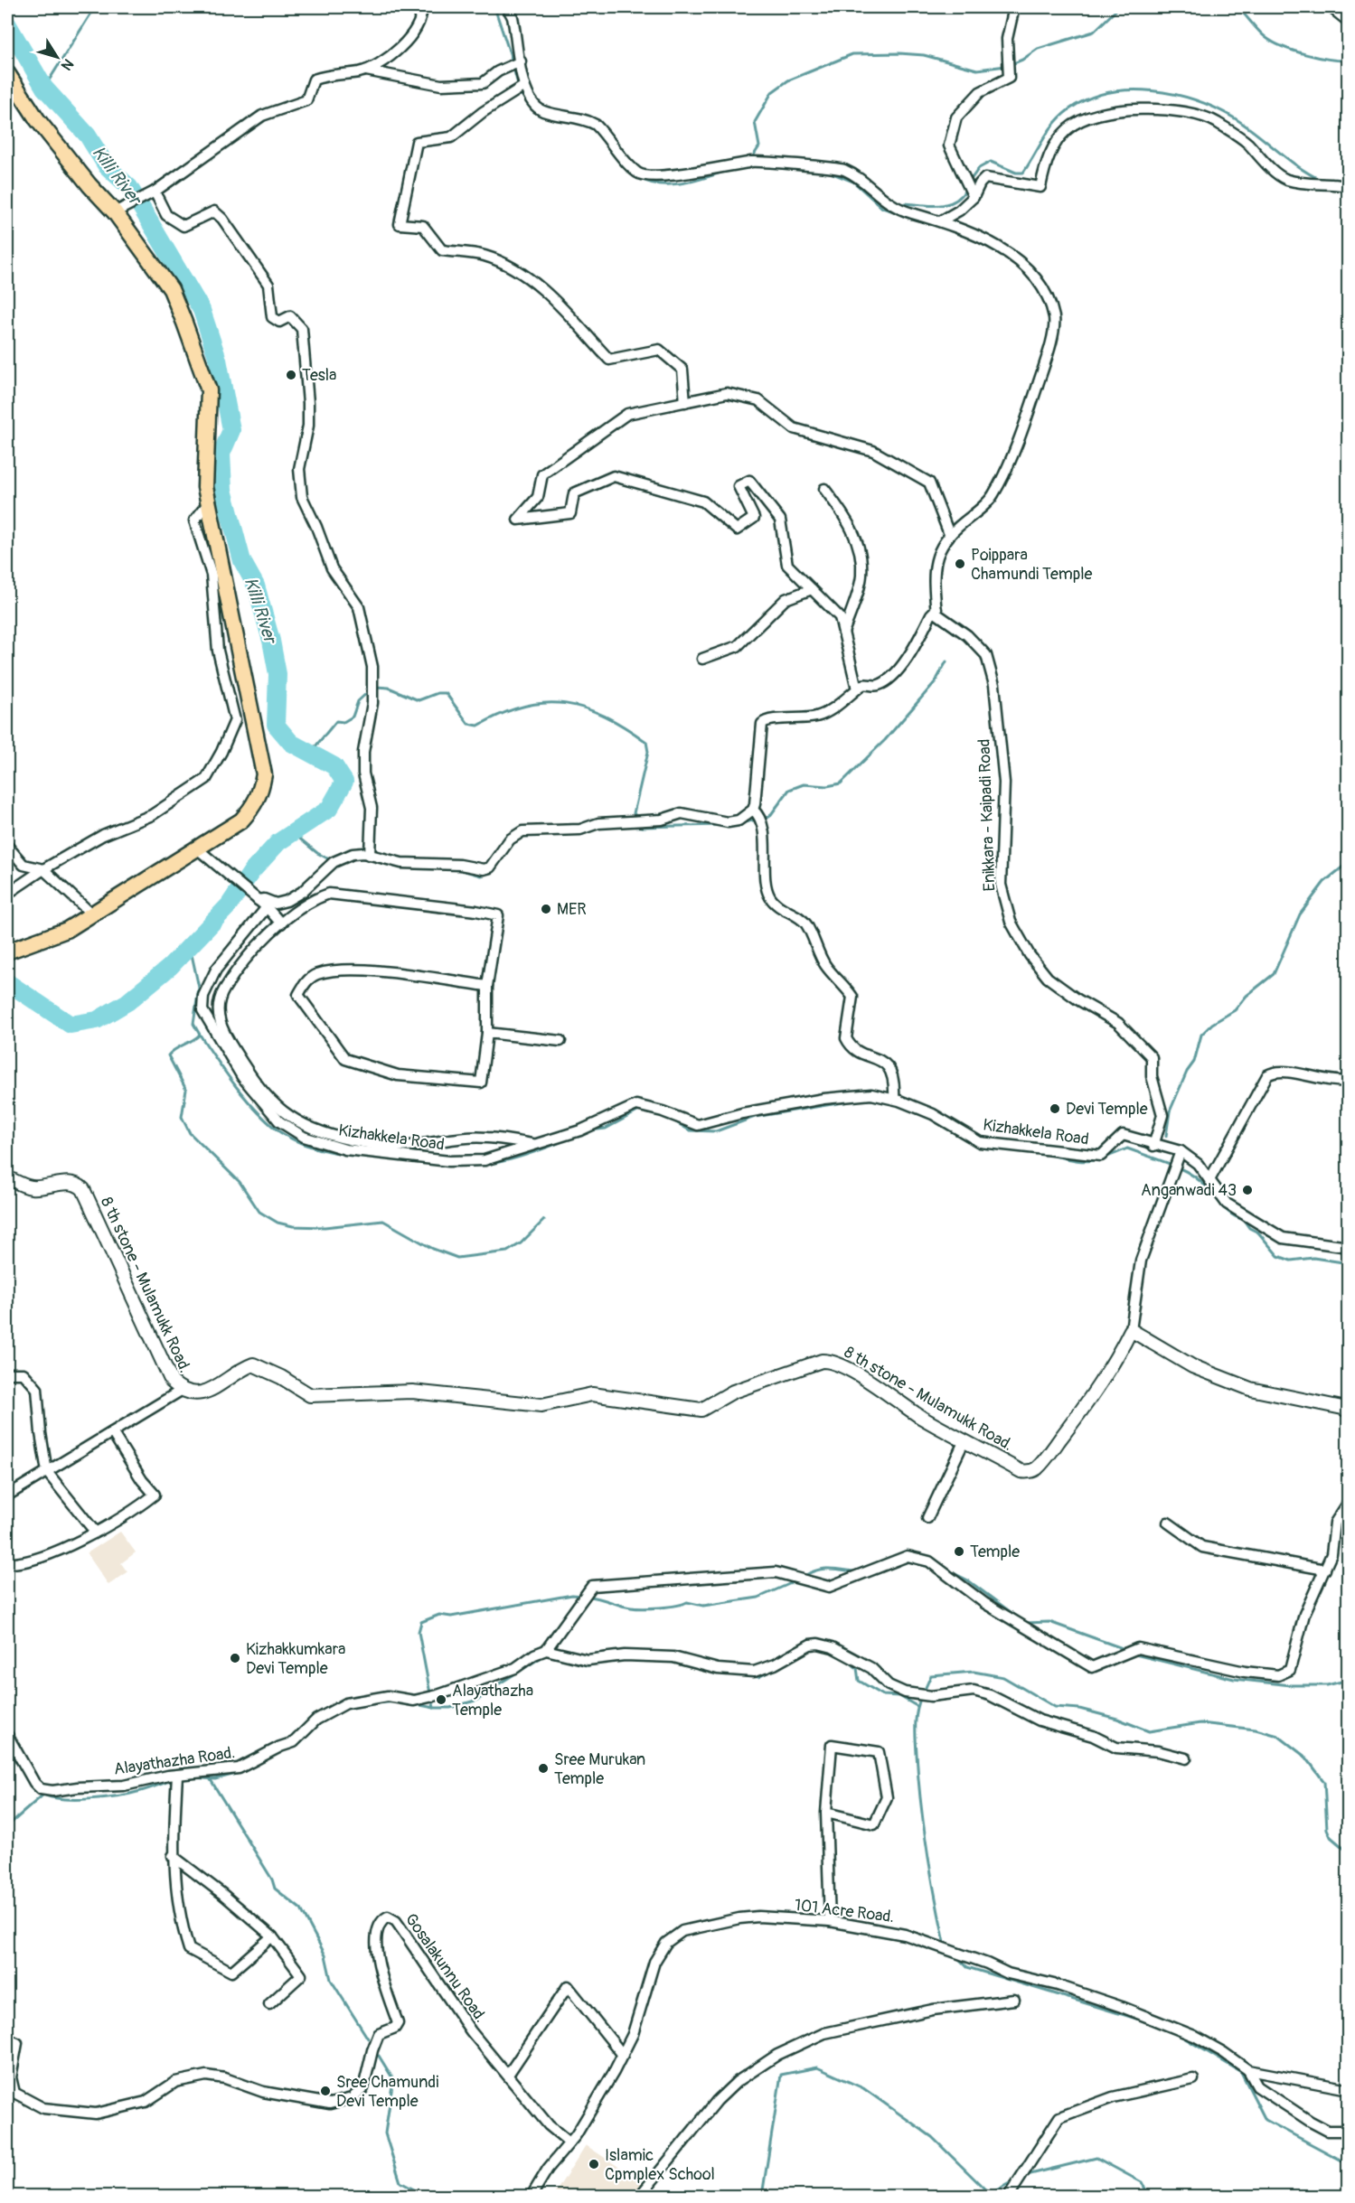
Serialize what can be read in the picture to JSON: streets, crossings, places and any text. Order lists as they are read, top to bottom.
{
  "streets": {
    "main road": ["8 th stone - Mulamukk Road."],
    "street": [
      "Enikkara - Kaipadi Road",
      "Kizhakkela Road",
      "Alayathazha Road.",
      "101 Acre Road.",
      "Gosalakunnu Road."
    ]
  },
  "crossings": [
    ["Enikkara - Kaipadi Road", "Kizhakkela Road"],
    ["101 Acre Road.", "Gosalakunnu Road."]
  ],
  "water": ["Killi River"],
  "places": [
    "Tesla",
    "Poippara Chamundi Temple",
    "MER",
    "Devi Temple",
    "Anganwadi 43",
    "Temple",
    "Kizhakkumkara Devi Temple",
    "Alayathazha Temple",
    "Sree Murukan Temple",
    "Sree Chamundi Devi Temple",
    "Islamic Cpmplex School"
  ],
  "north": "bottom right"
}
